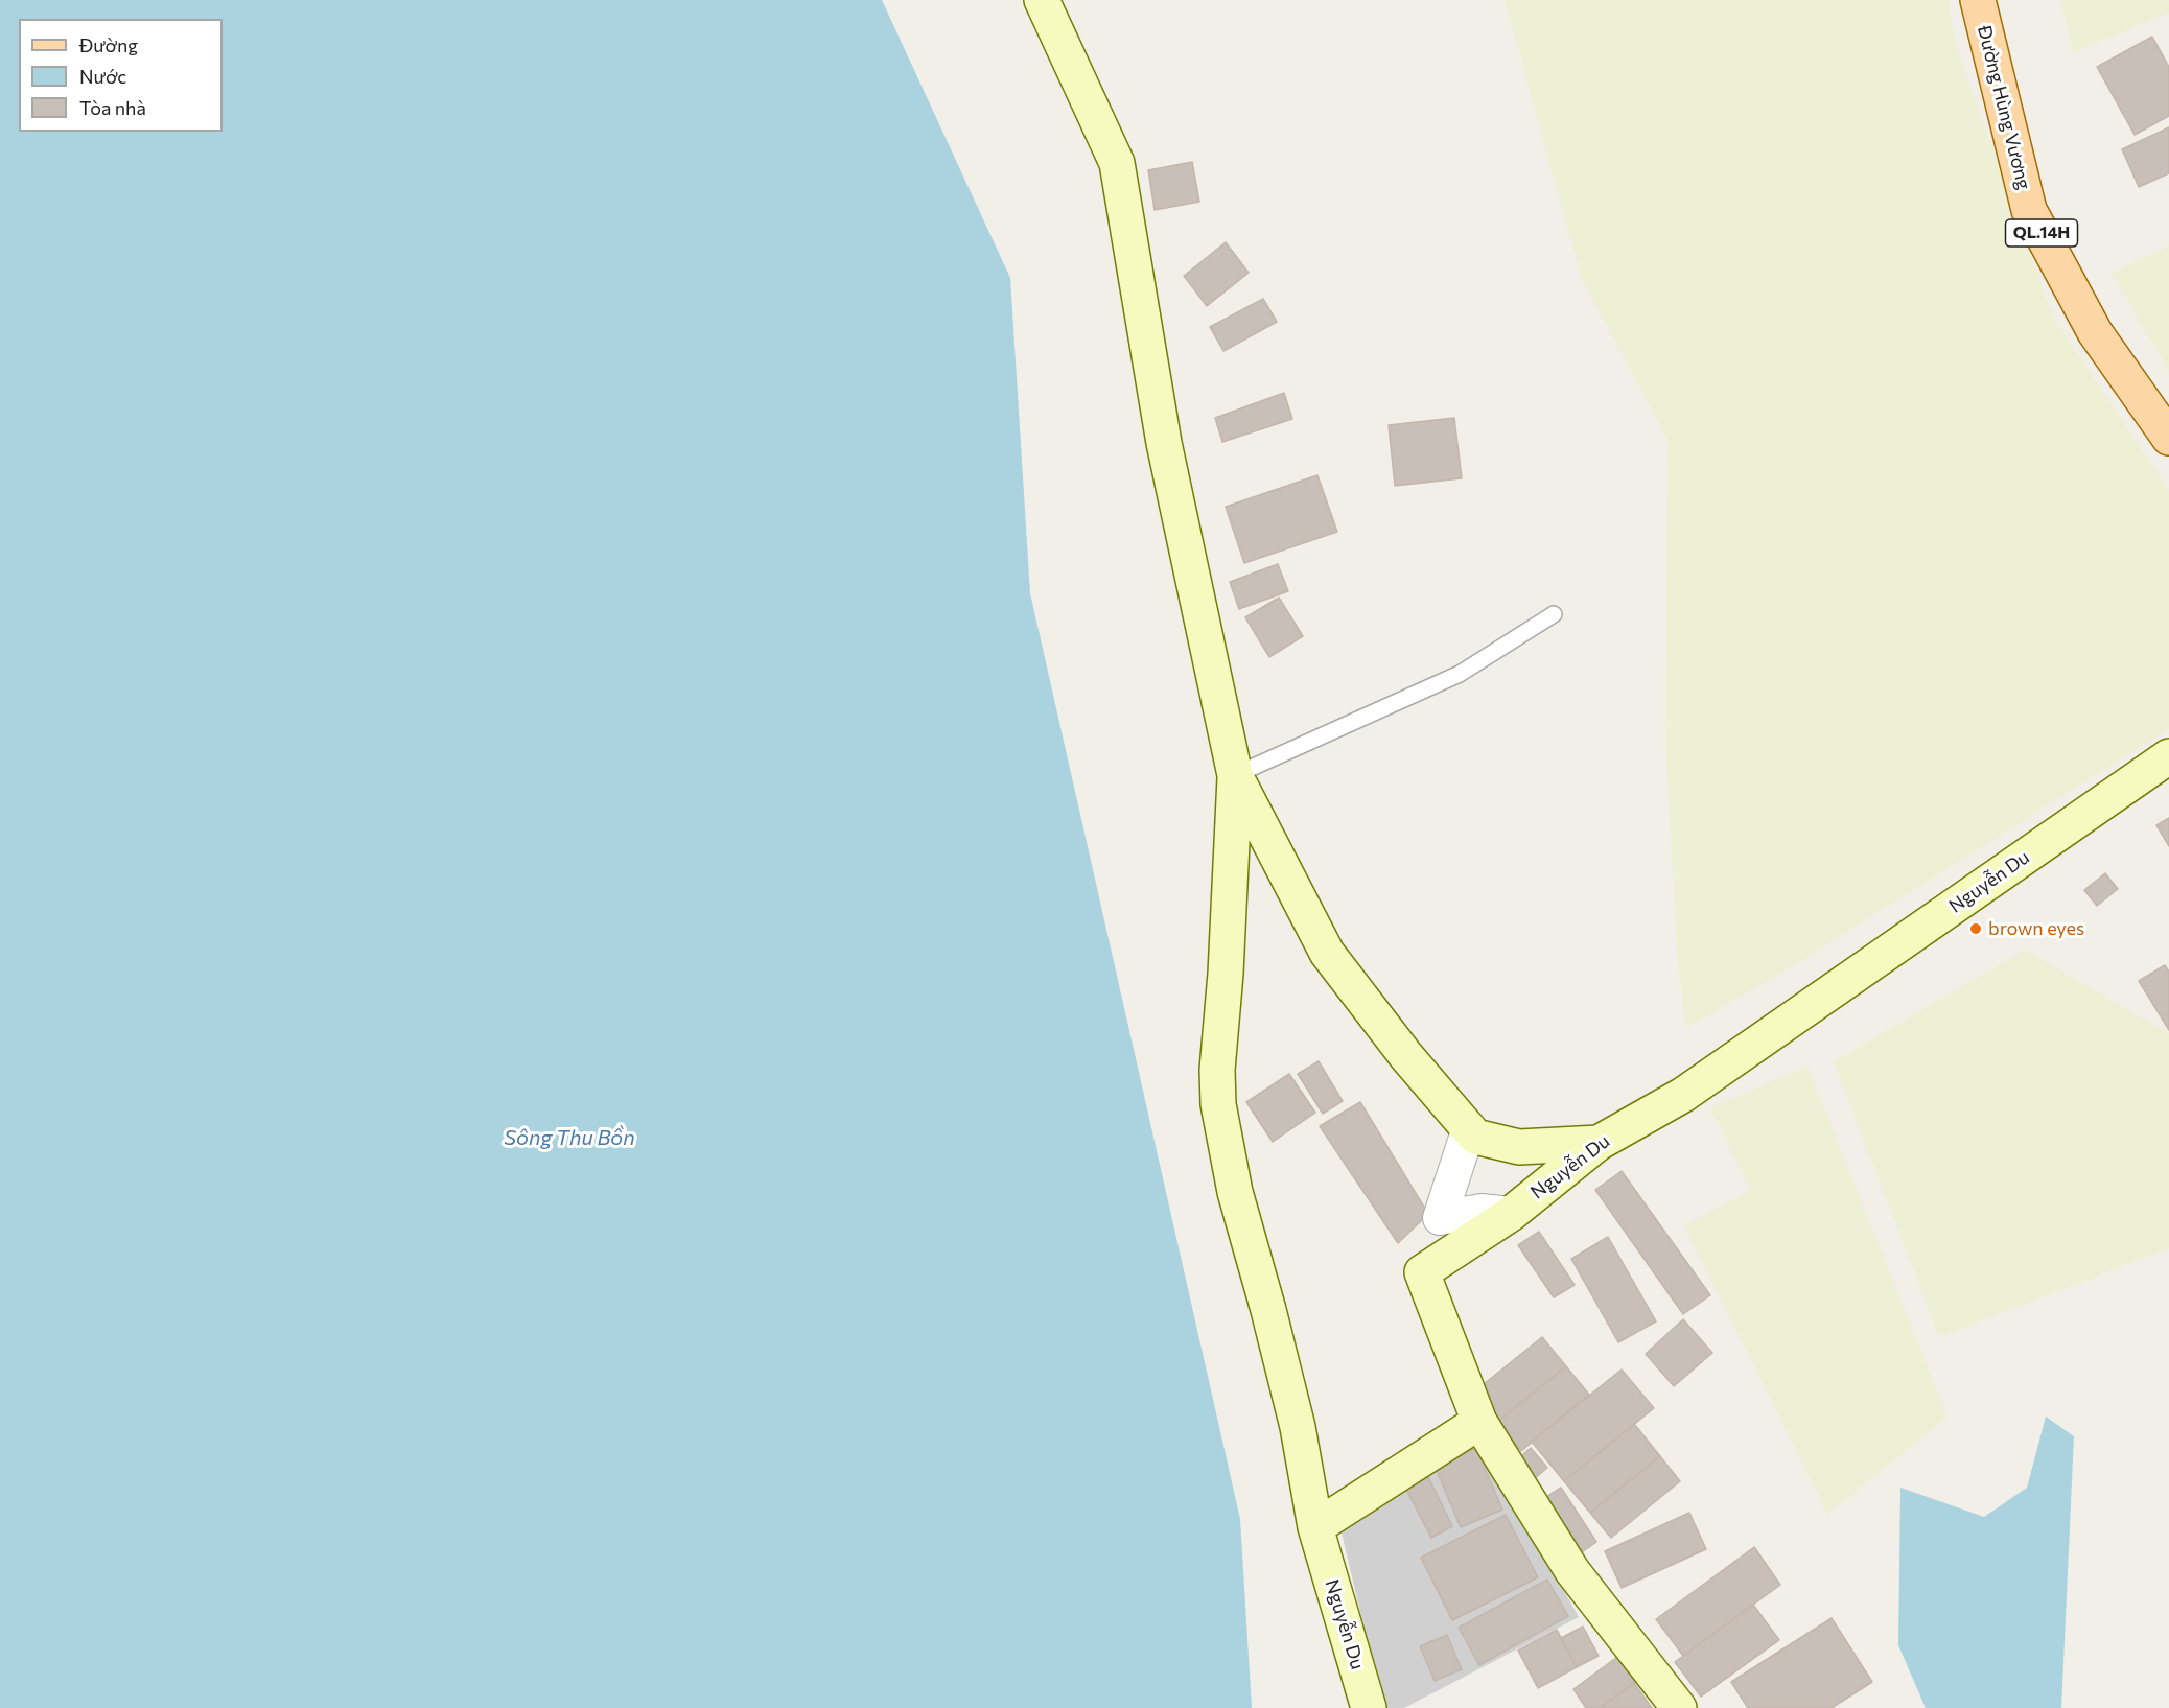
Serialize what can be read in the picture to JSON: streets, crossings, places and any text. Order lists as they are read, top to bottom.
{
  "streets": {
    "main road": ["Đường Hùng Vương", "QL.14H"],
    "street": ["Nguyễn Du"]
  },
  "water": ["Sông Thu Bồn"],
  "places": ["brown eyes"],
  "legend": ["Đường", "Nước", "Tòa nhà"]
}
